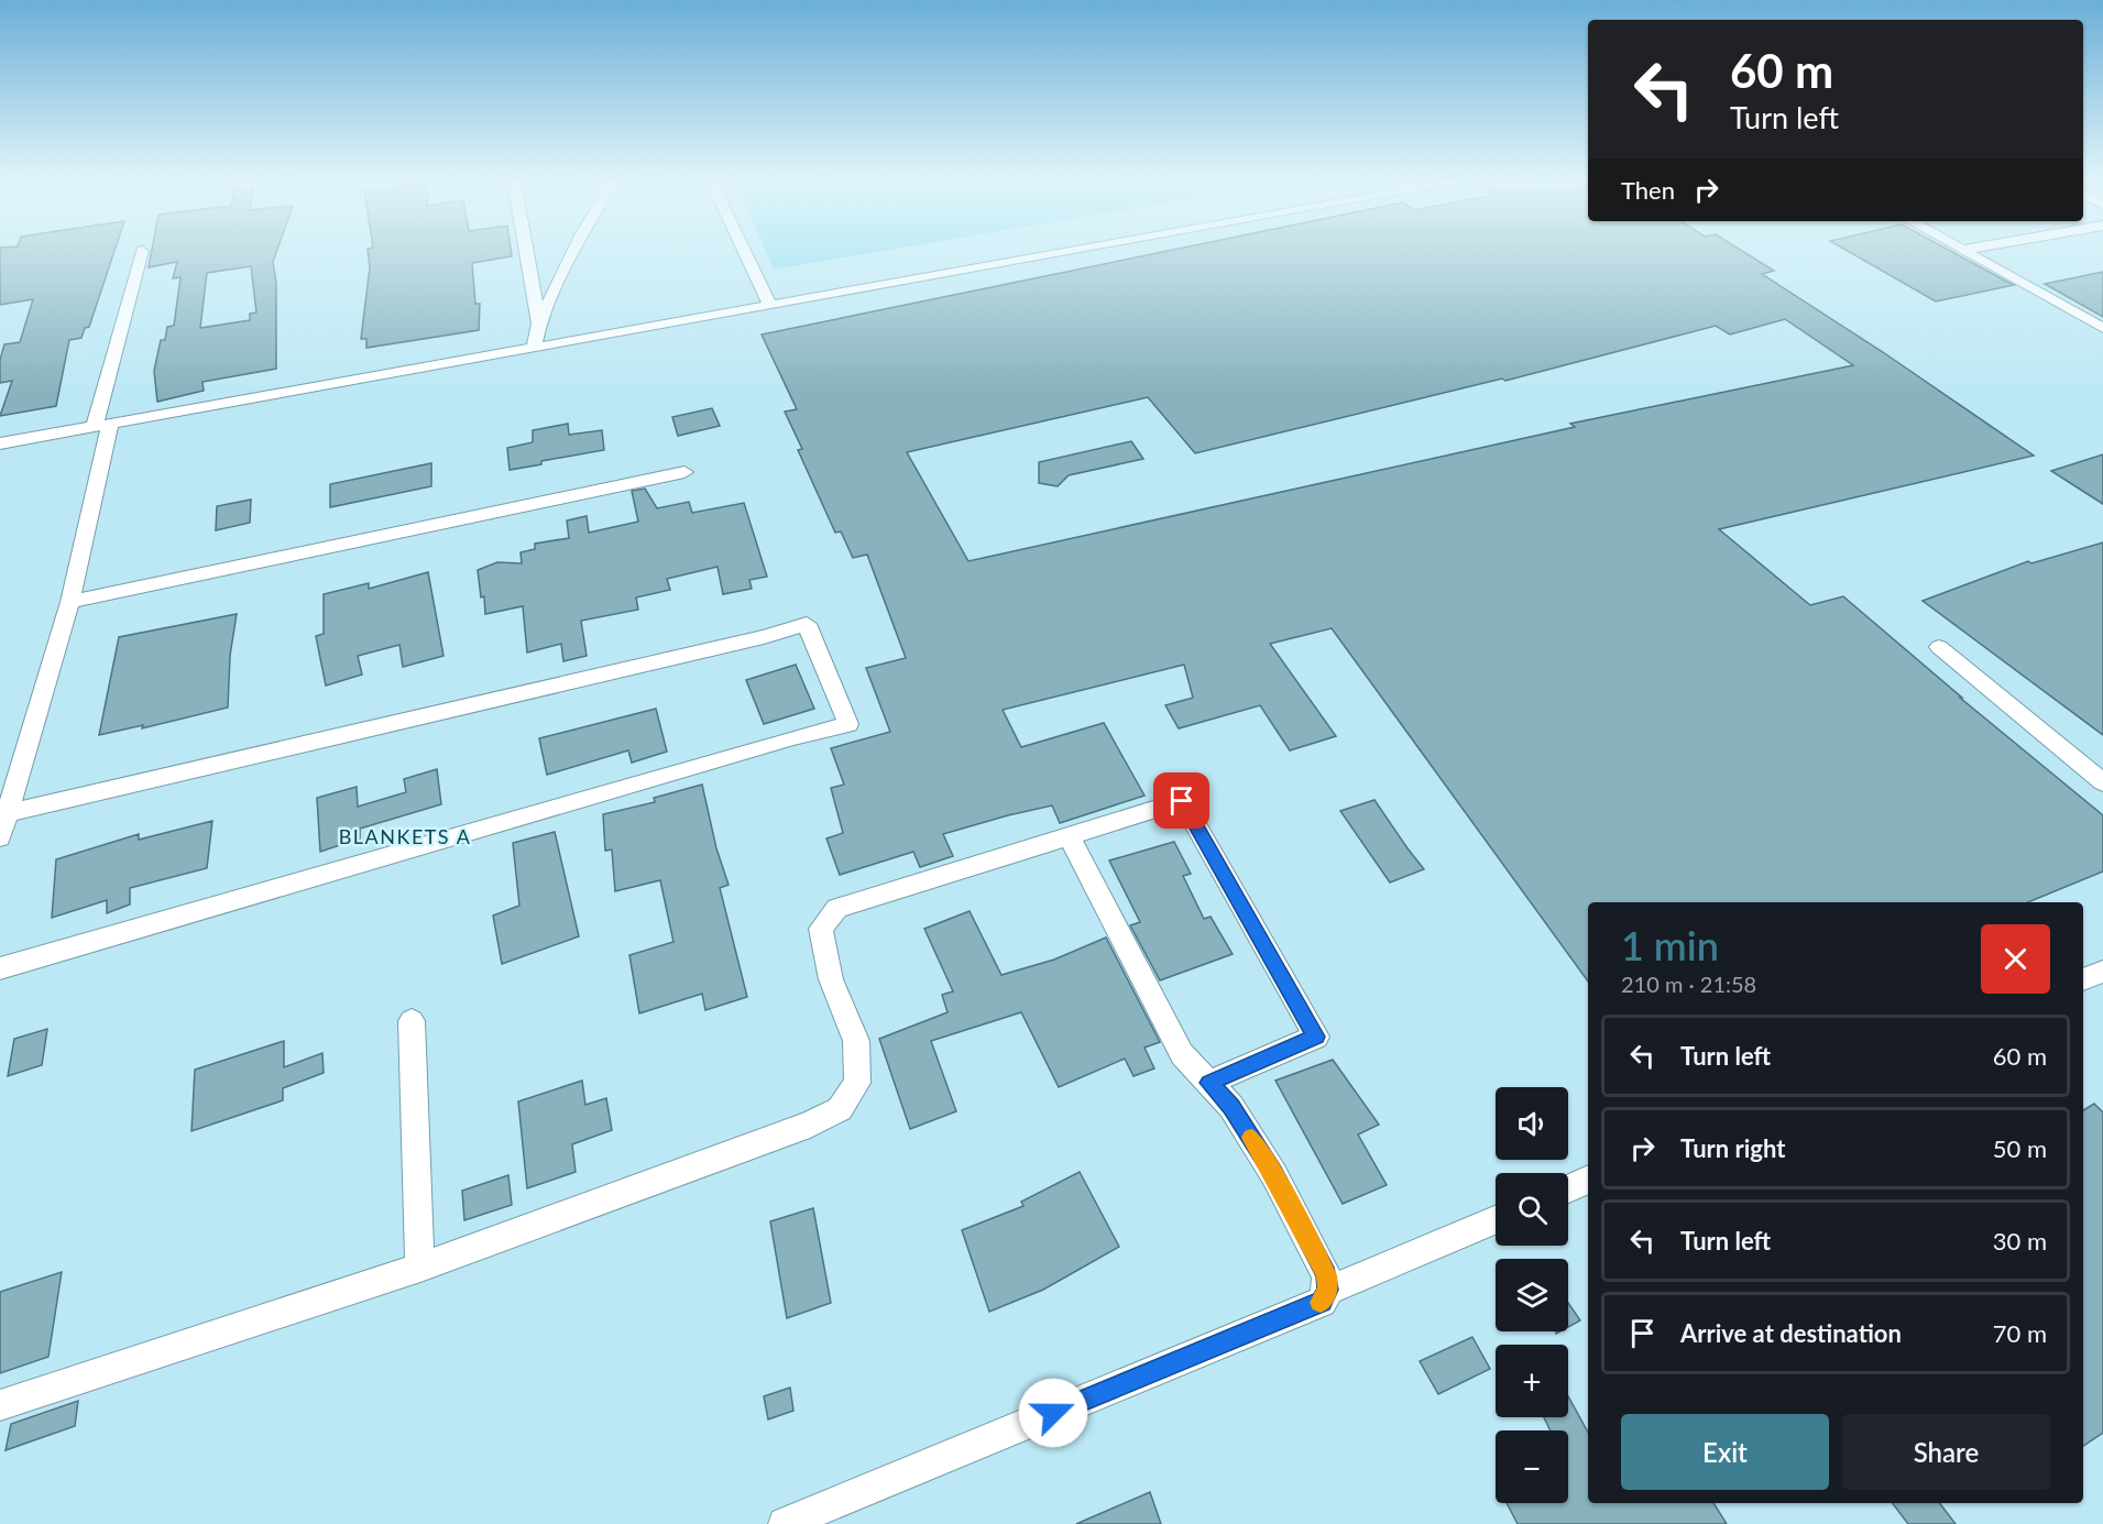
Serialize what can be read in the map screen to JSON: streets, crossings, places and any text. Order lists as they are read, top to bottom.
{
  "districts": ["BLANKETS A"],
  "page": {
    "turn": ["60 m", "Turn left"],
    "then": "Then",
    "heading": ["1 min", "210 m · 21:58"],
    "list": [
      {
        "name": "Turn left",
        "value": "60 m"
      },
      {
        "name": "Turn right",
        "value": "50 m"
      },
      {
        "name": "Turn left",
        "value": "30 m"
      },
      {
        "name": "Arrive at destination",
        "value": "70 m"
      }
    ],
    "map_buttons": ["+", "−"],
    "buttons": ["Exit", "Share"]
  }
}
